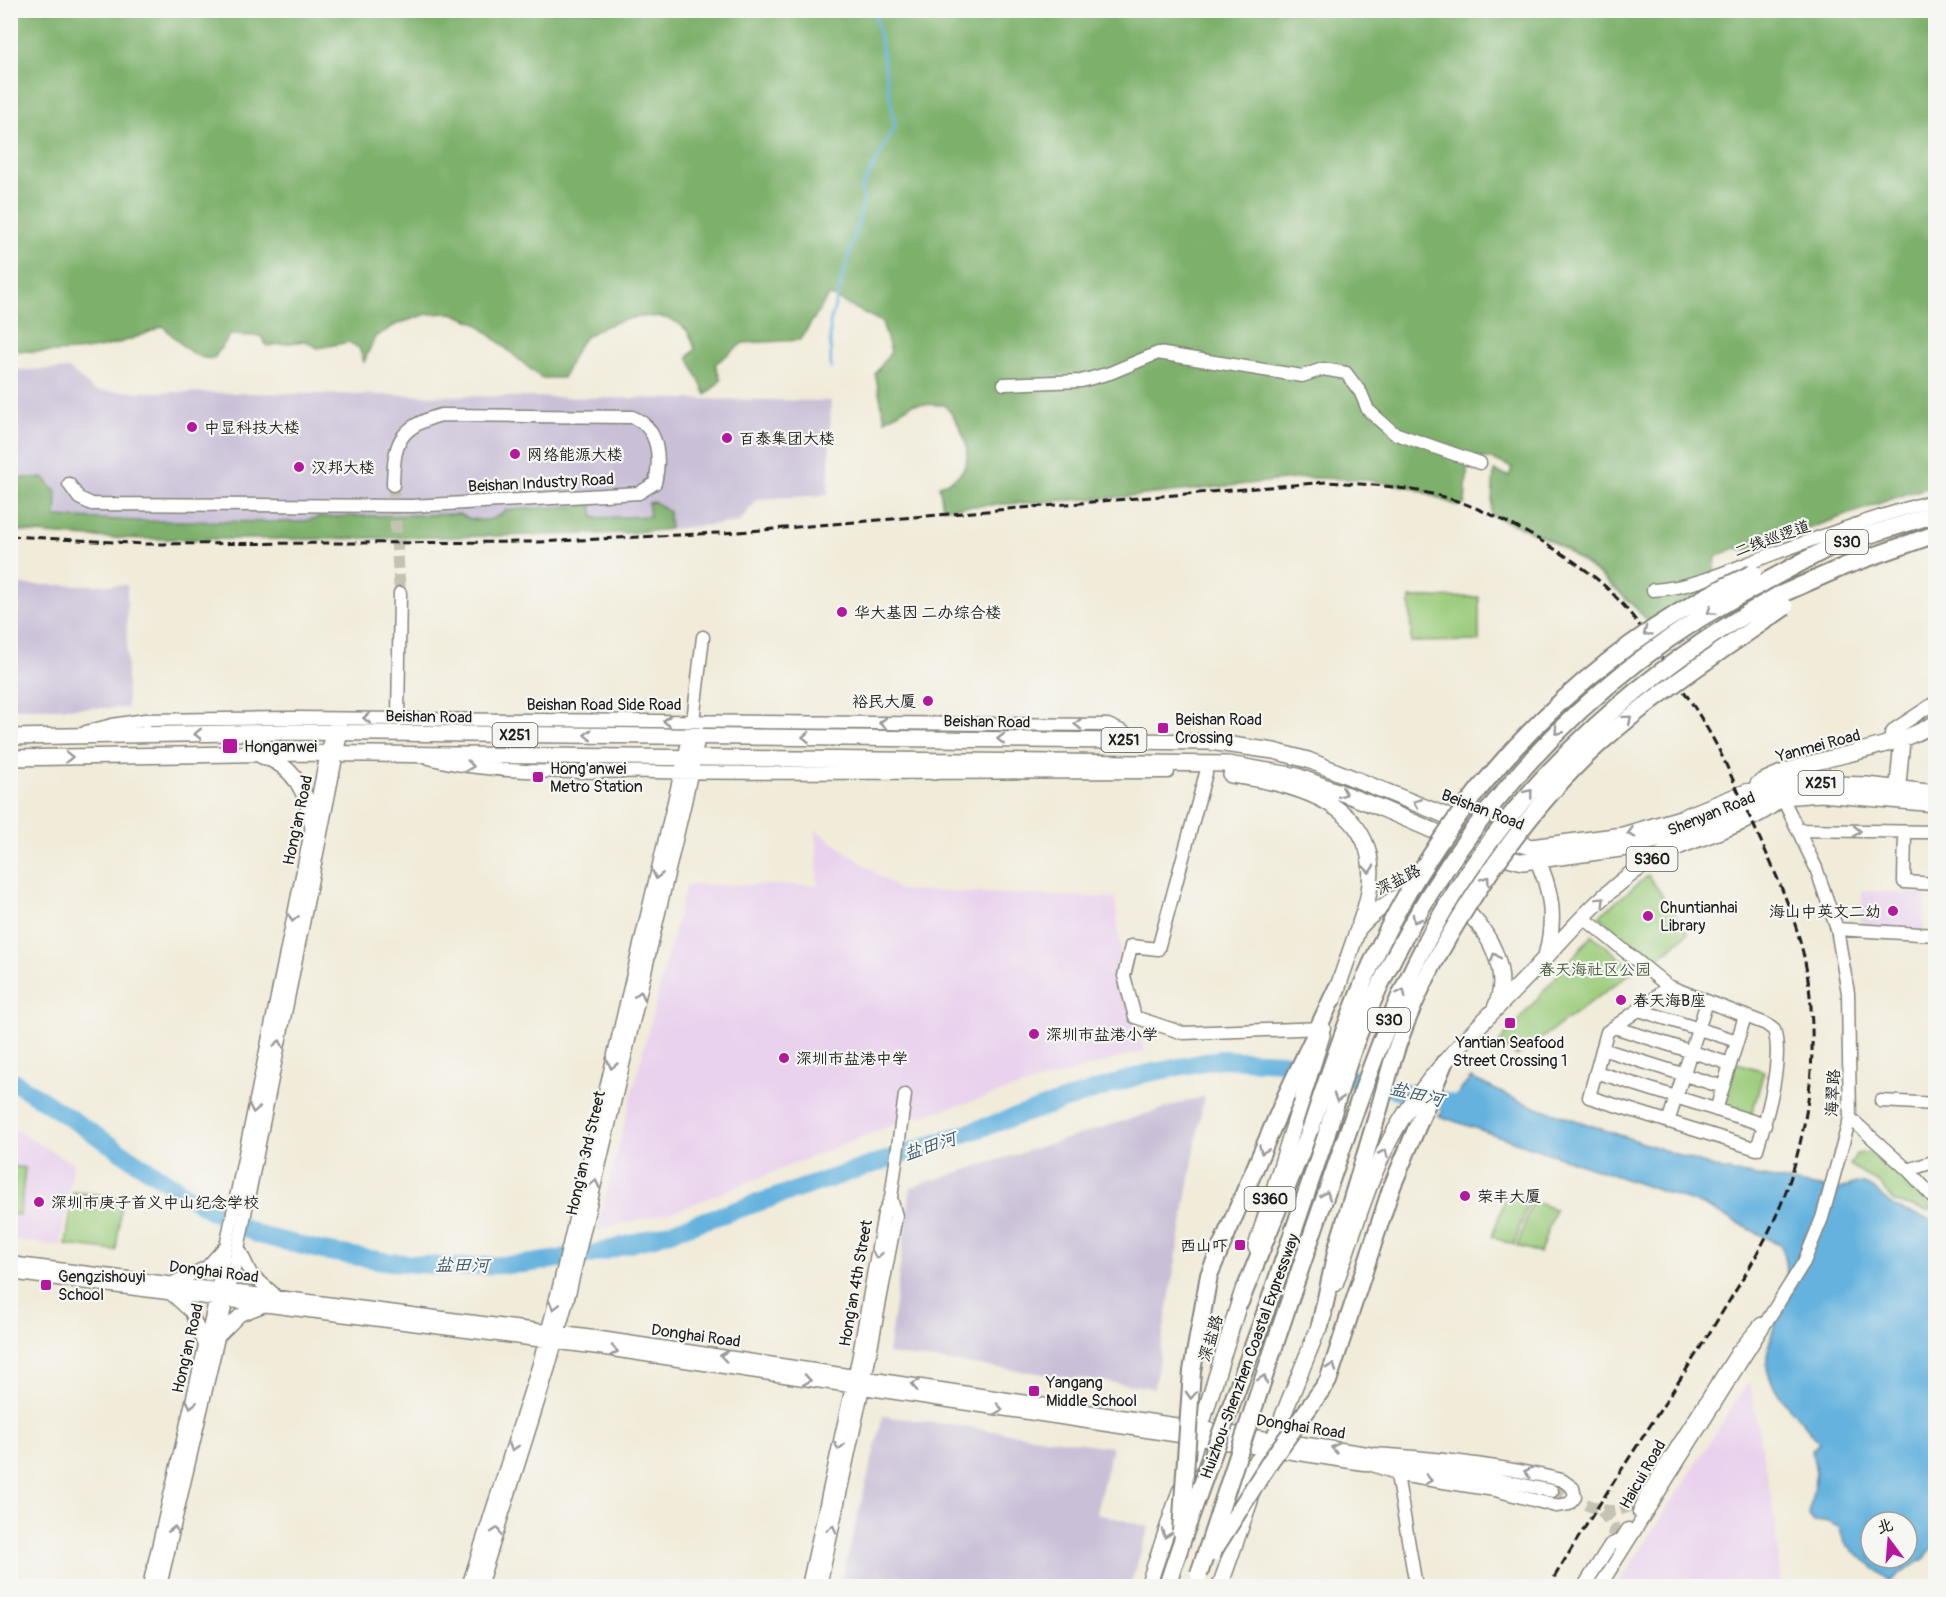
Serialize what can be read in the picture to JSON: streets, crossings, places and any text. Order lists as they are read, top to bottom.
{
  "streets": {
    "highway": ["S30", "Huizhou-Shenzhen Coastal Expressway"],
    "main road": [
      "Beishan Road",
      "X251",
      "Yanmei Road",
      "Shenyan Road",
      "S360",
      "深盐路"
    ],
    "street": [
      "Beishan Industry Road",
      "二线巡逻道",
      "Beishan Road Side Road",
      "Hong'an Road",
      "海翠路",
      "Hong'an 3rd Street",
      "Donghai Road",
      "Hong'an 4th Street",
      "Haicui Road"
    ]
  },
  "crossings": [
    ["S30", "Huizhou-Shenzhen Coastal Expressway"],
    ["Beishan Road Side Road", "Beishan Road"],
    ["Beishan Road Side Road", "Hong'an Road"],
    ["Beishan Road Side Road", "Hong'an 3rd Street"],
    ["Beishan Road", "Yanmei Road"],
    ["Beishan Road", "Shenyan Road"],
    ["Beishan Road", "Hong'an Road"],
    ["Beishan Road", "深盐路"],
    ["Beishan Road", "海翠路"],
    ["Beishan Road", "Hong'an 3rd Street"],
    ["Shenyan Road", "S360"],
    ["Shenyan Road", "海翠路"],
    ["Hong'an Road", "Donghai Road"],
    ["S360", "深盐路"],
    ["S360", "Donghai Road"],
    ["S360", "Huizhou-Shenzhen Coastal Expressway"],
    ["深盐路", "Donghai Road"],
    ["海翠路", "Haicui Road"],
    ["Hong'an 3rd Street", "Donghai Road"],
    ["Donghai Road", "Hong'an 4th Street"]
  ],
  "one_way": ["Beishan Road Side Road", "Shenyan Road"],
  "water": ["盐田河"],
  "parks": ["春天海社区公园"],
  "places": {
    "other": [
      "中显科技大楼",
      "百泰集团大楼",
      "网络能源大楼",
      "汉邦大楼",
      "华大基因 二办综合楼",
      "裕民大厦",
      "海山中英文二幼",
      "Chuntianhai Library",
      "春天海B座",
      "深圳市盐港小学",
      "深圳市盐港中学",
      "荣丰大厦",
      "深圳市庚子首义中山纪念学校"
    ],
    "transit": [
      "Beishan Road Crossing",
      "Honganwei",
      "Hong'anwei Metro Station",
      "Yantian Seafood Street Crossing 1",
      "西山吓",
      "Gengzishouyi School",
      "Yangang Middle School"
    ]
  },
  "north": "top"
}
